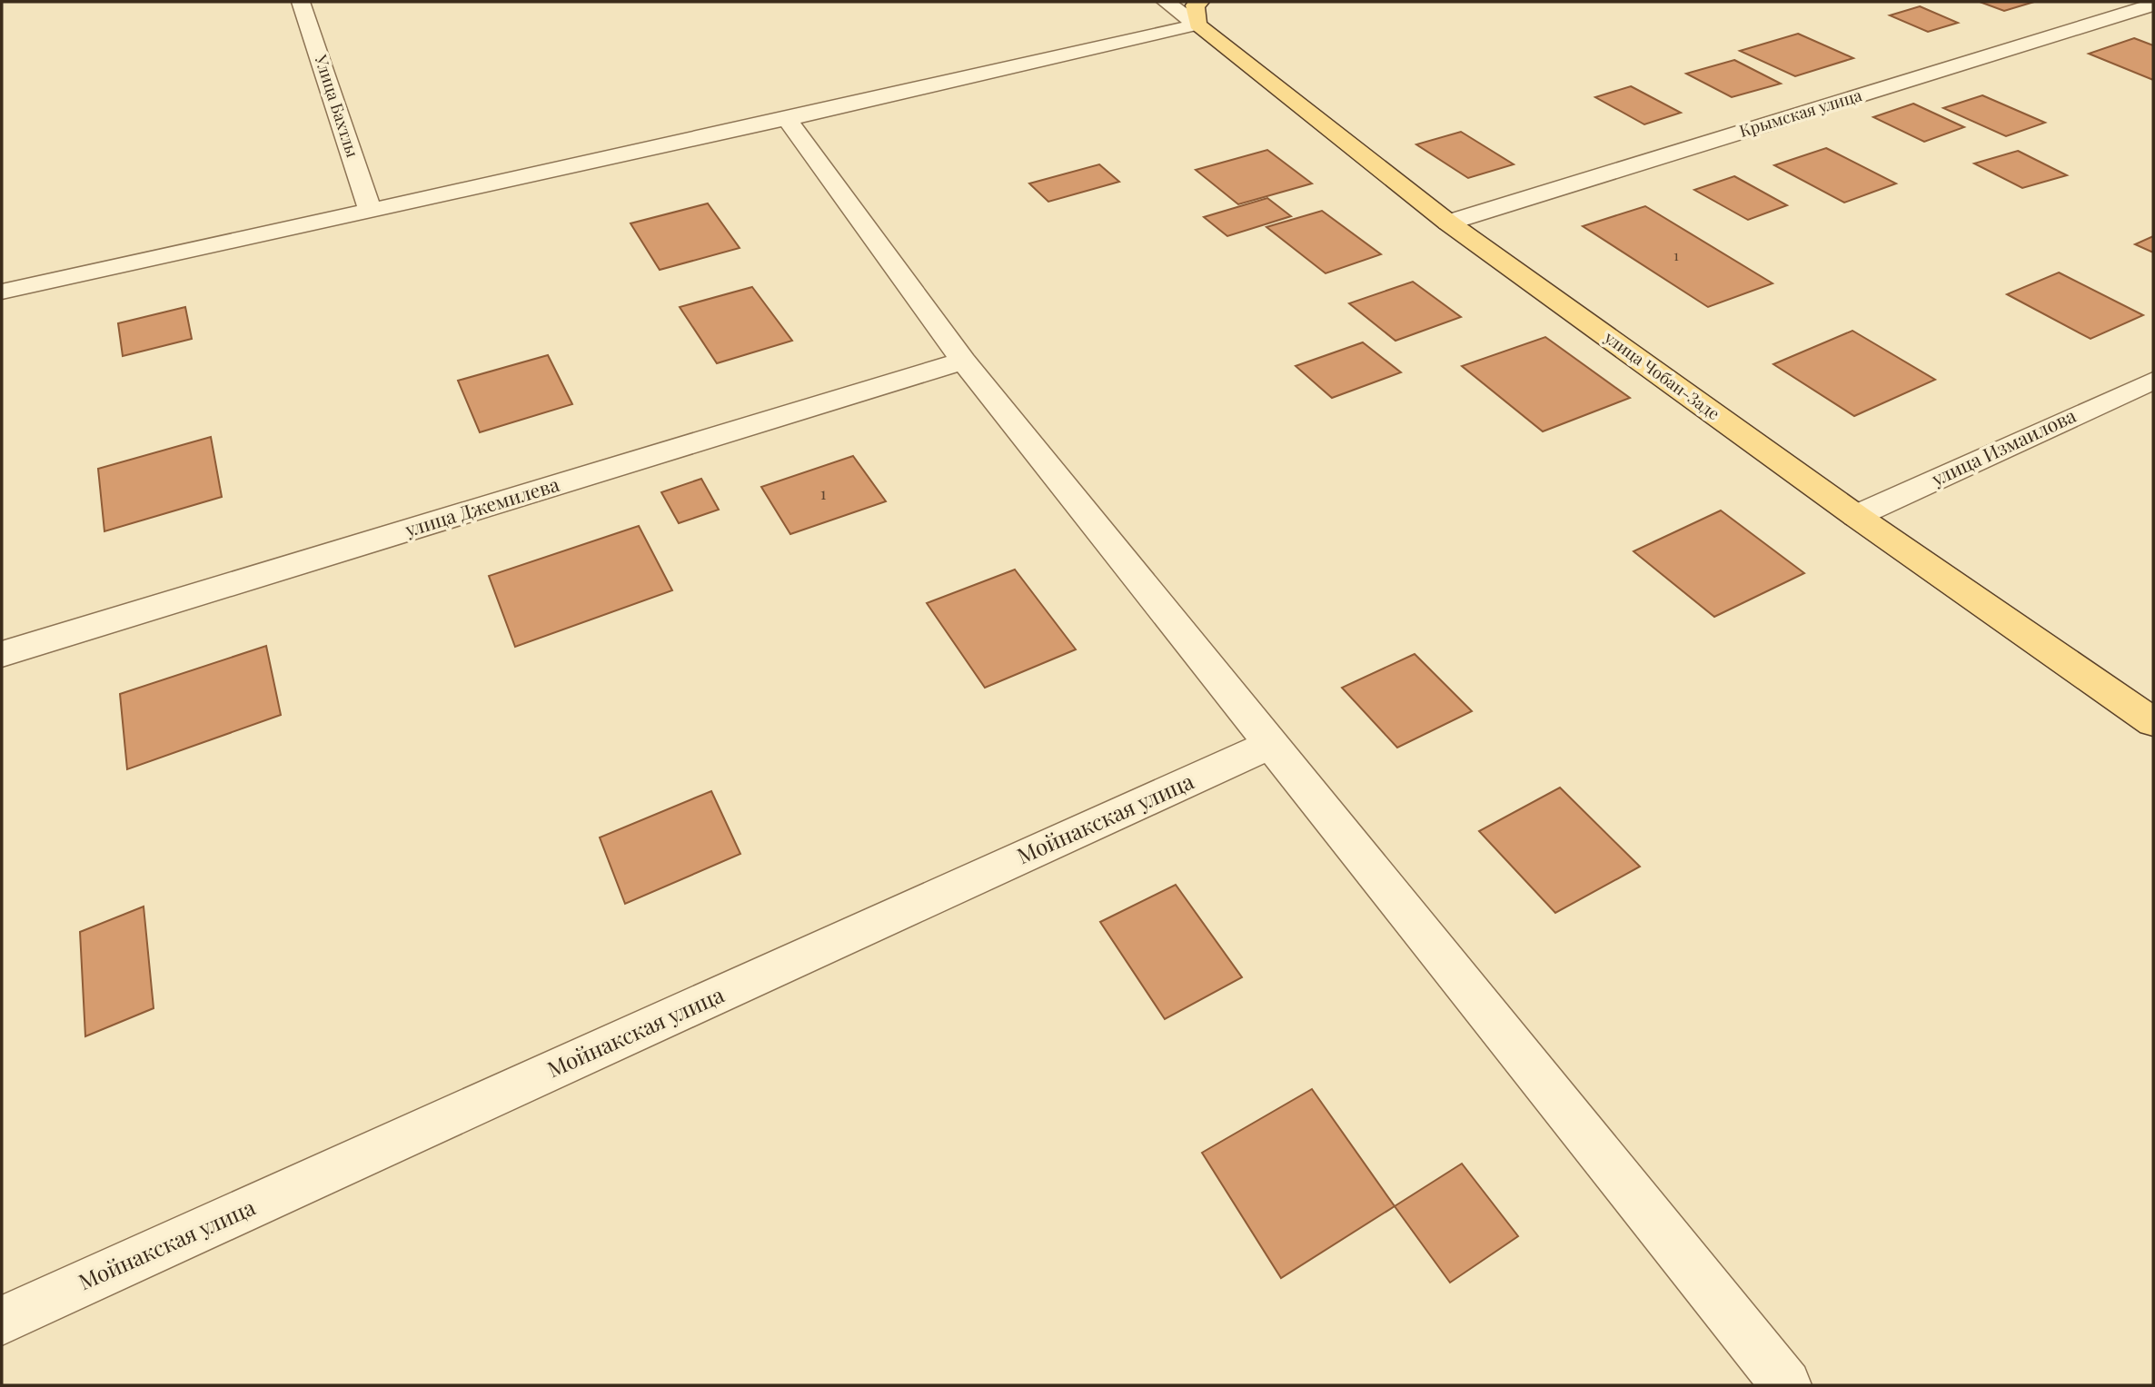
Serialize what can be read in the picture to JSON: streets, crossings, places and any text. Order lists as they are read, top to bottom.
{
  "streets": {
    "main road": ["улица Чобан-Заде"],
    "street": [
      "Улица Бахтлы",
      "Крымская улица",
      "улица Измаилова",
      "улица Джемилева",
      "Мойнакская улица"
    ]
  },
  "crossings": [
    ["Крымская улица", "улица Чобан-Заде"],
    ["улица Чобан-Заде", "улица Измаилова"]
  ],
  "house_numbers": ["1", "1"]
}
